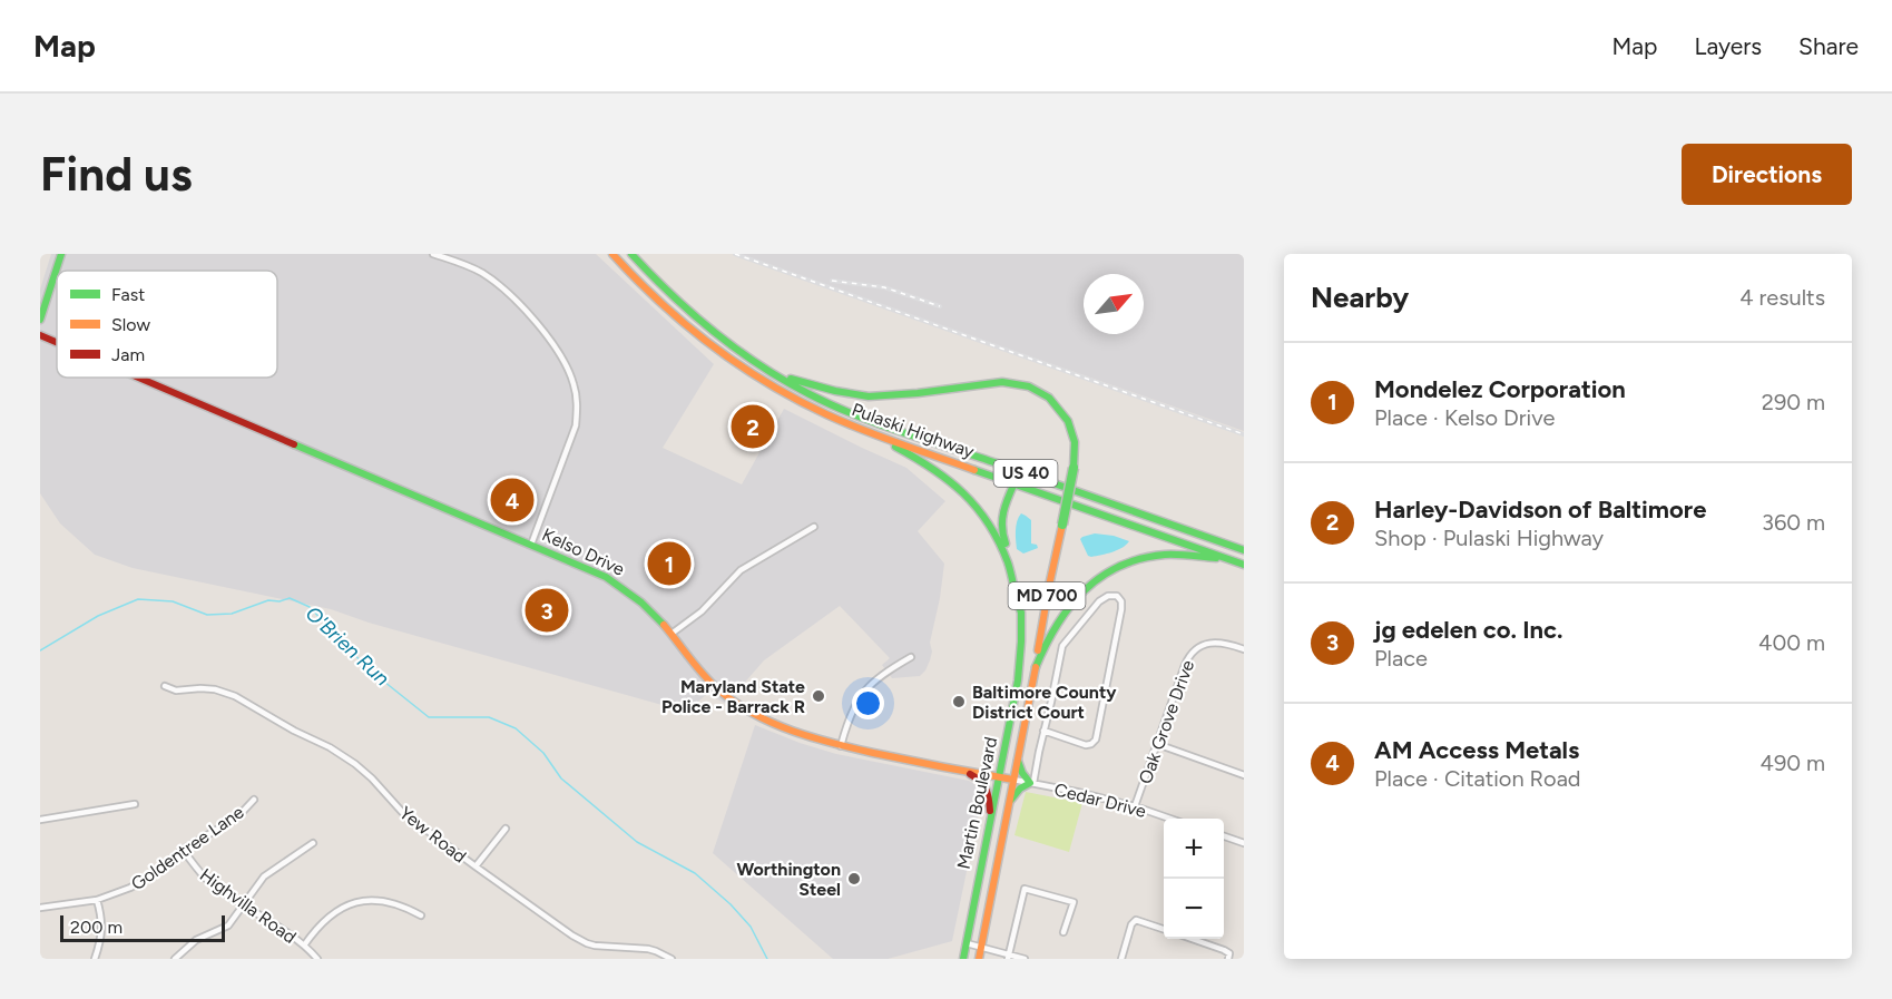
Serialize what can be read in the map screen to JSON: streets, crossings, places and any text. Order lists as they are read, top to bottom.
{
  "streets": {
    "main road": [
      "Pulaski Highway",
      "US 40",
      "Kelso Drive",
      "MD 700",
      "Martin Boulevard"
    ],
    "street": [
      "Oak Grove Drive",
      "Cedar Drive",
      "Yew Road",
      "Goldentree Lane",
      "Highvilla Road"
    ]
  },
  "crossings": [
    ["Pulaski Highway", "MD 700"],
    ["Kelso Drive", "Cedar Drive"],
    ["Kelso Drive", "Martin Boulevard"],
    ["MD 700", "Martin Boulevard"],
    ["Oak Grove Drive", "Cedar Drive"],
    ["Cedar Drive", "Martin Boulevard"],
    ["Goldentree Lane", "Highvilla Road"]
  ],
  "water": ["O'Brien Run"],
  "places": ["Maryland State Police - Barrack R", "Baltimore County District Court", "Worthington Steel"],
  "legend": ["Fast", "Slow", "Jam"],
  "scale_bar": "200 m",
  "north": "top right",
  "page": {
    "header": "Map",
    "nav": ["Map", "Layers", "Share"],
    "buttons": "Directions",
    "title": "Find us",
    "heading": ["Nearby", "4 results"],
    "list": [
      {
        "mark": "1",
        "name": "Mondelez Corporation",
        "note": "Place · Kelso Drive",
        "value": "290 m"
      },
      {
        "mark": "2",
        "name": "Harley-Davidson of Baltimore",
        "note": "Shop · Pulaski Highway",
        "value": "360 m"
      },
      {
        "mark": "3",
        "name": "jg edelen co. Inc.",
        "note": "Place",
        "value": "400 m"
      },
      {
        "mark": "4",
        "name": "AM Access Metals",
        "note": "Place · Citation Road",
        "value": "490 m"
      }
    ],
    "pins": [
      "2",
      "4",
      "1",
      "3"
    ],
    "map_buttons": ["+", "−"],
    "scale": "200 m"
  }
}
